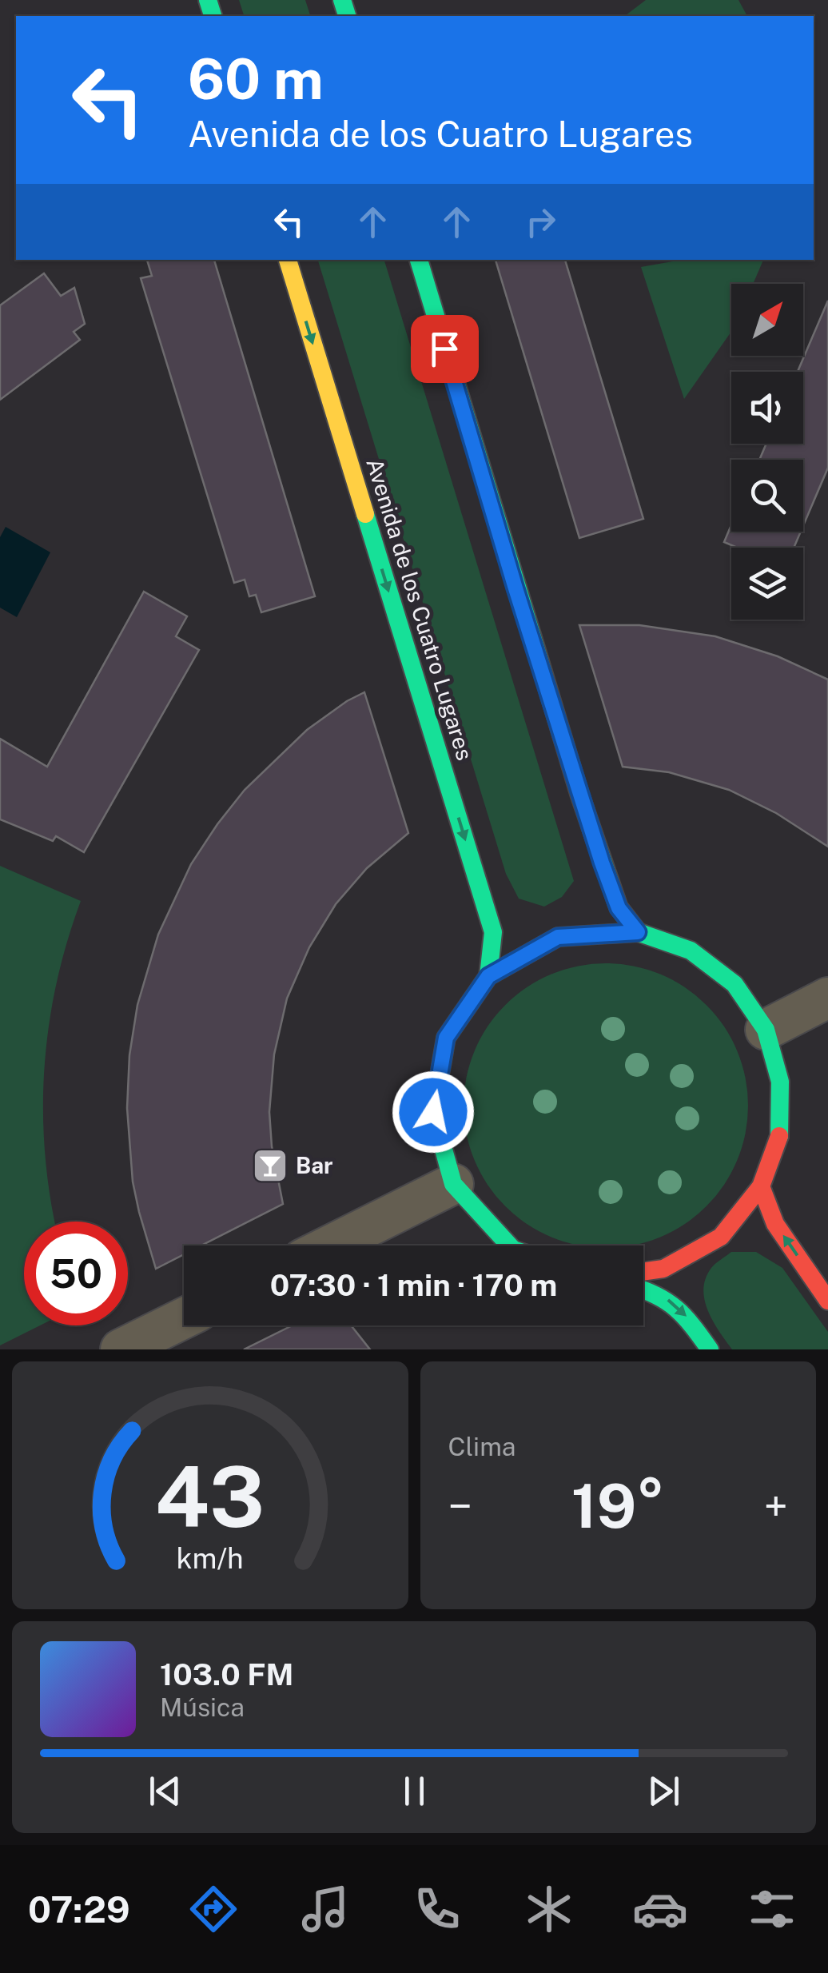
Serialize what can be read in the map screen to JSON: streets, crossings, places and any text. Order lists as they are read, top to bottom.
{
  "streets": {
    "main road": ["Avenida de los Cuatro Lugares"]
  },
  "places": {
    "bar": ["Bar"]
  },
  "north": "top right",
  "page": {
    "turn": ["60 m", "Avenida de los Cuatro Lugares"],
    "limit": "50",
    "trip": "07:30 · 1 min · 170 m",
    "tile": "Clima",
    "heat": ["−", "19°", "+"],
    "song": ["103.0 FM", "Música"],
    "tabs": "07:29",
    "gauge": ["43", "km/h"]
  }
}
